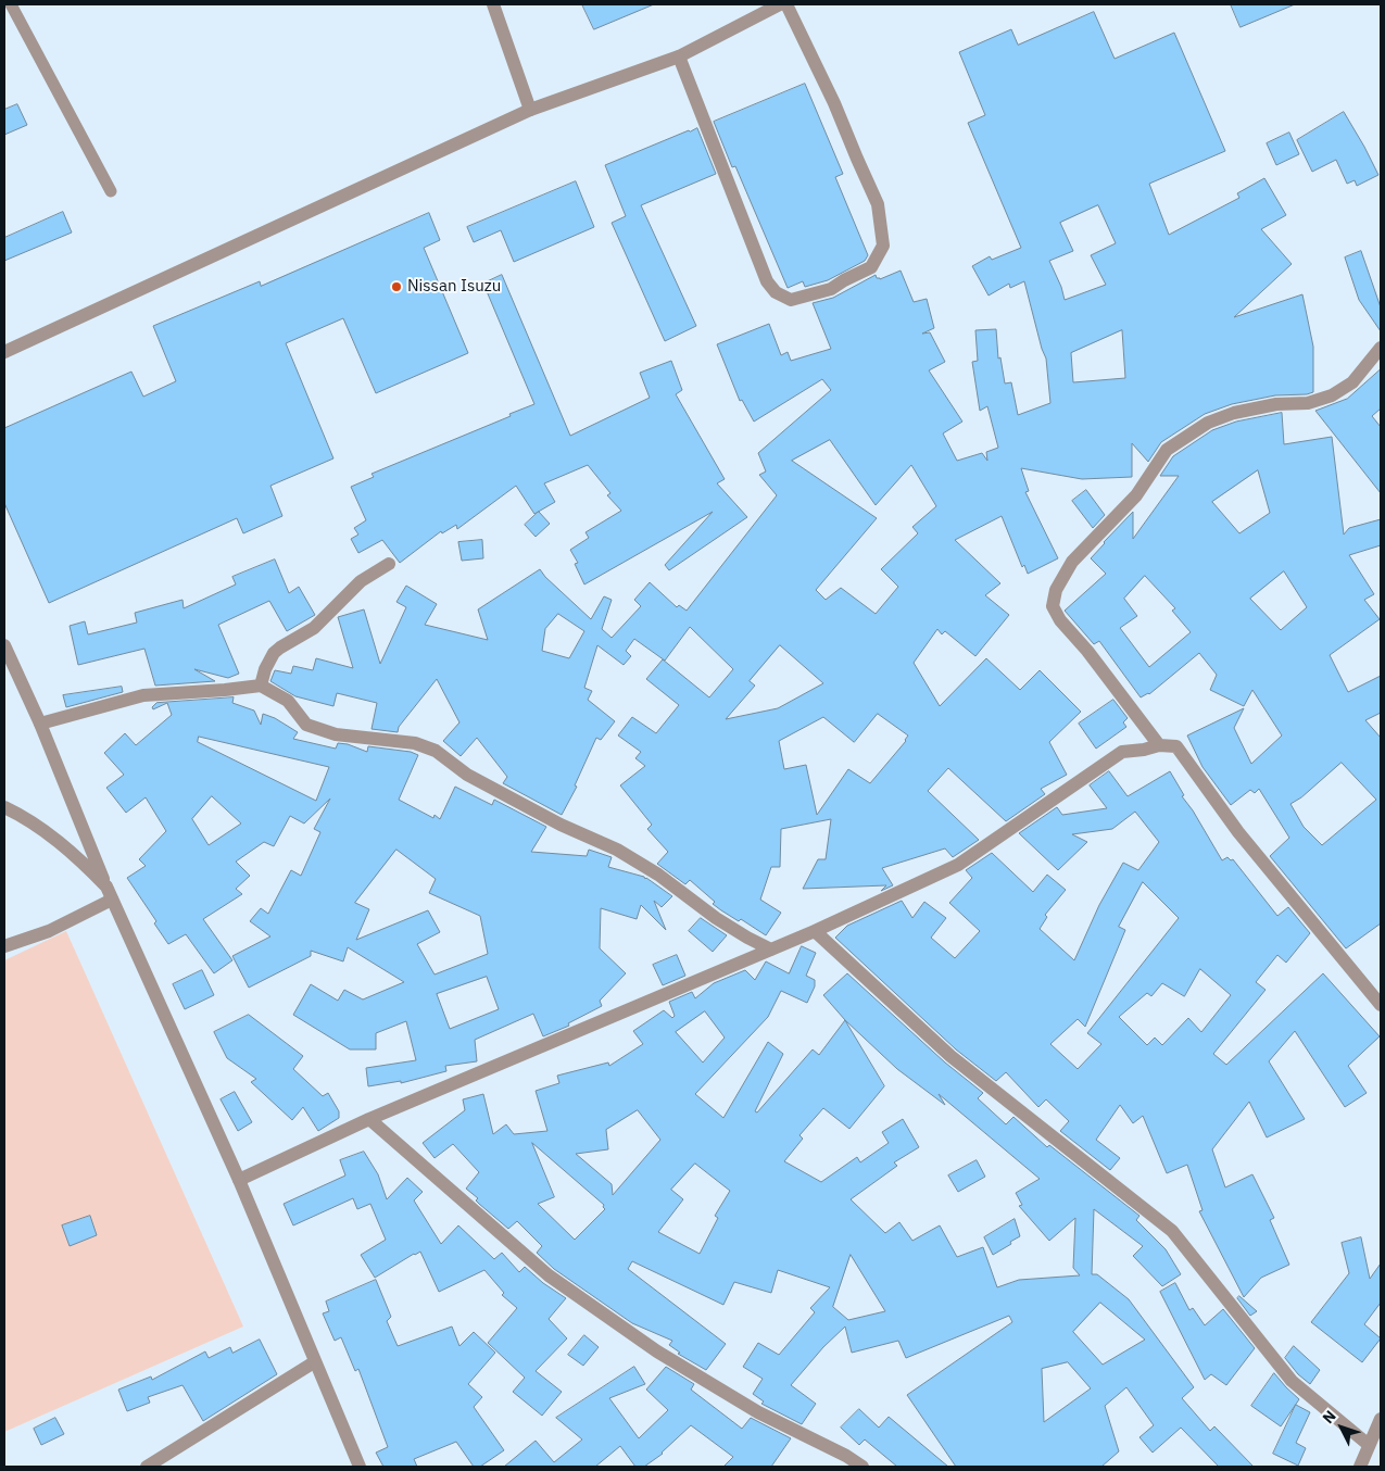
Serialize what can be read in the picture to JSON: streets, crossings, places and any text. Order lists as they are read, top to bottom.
{
  "places": ["Nissan Isuzu"],
  "north": "top left"
}
